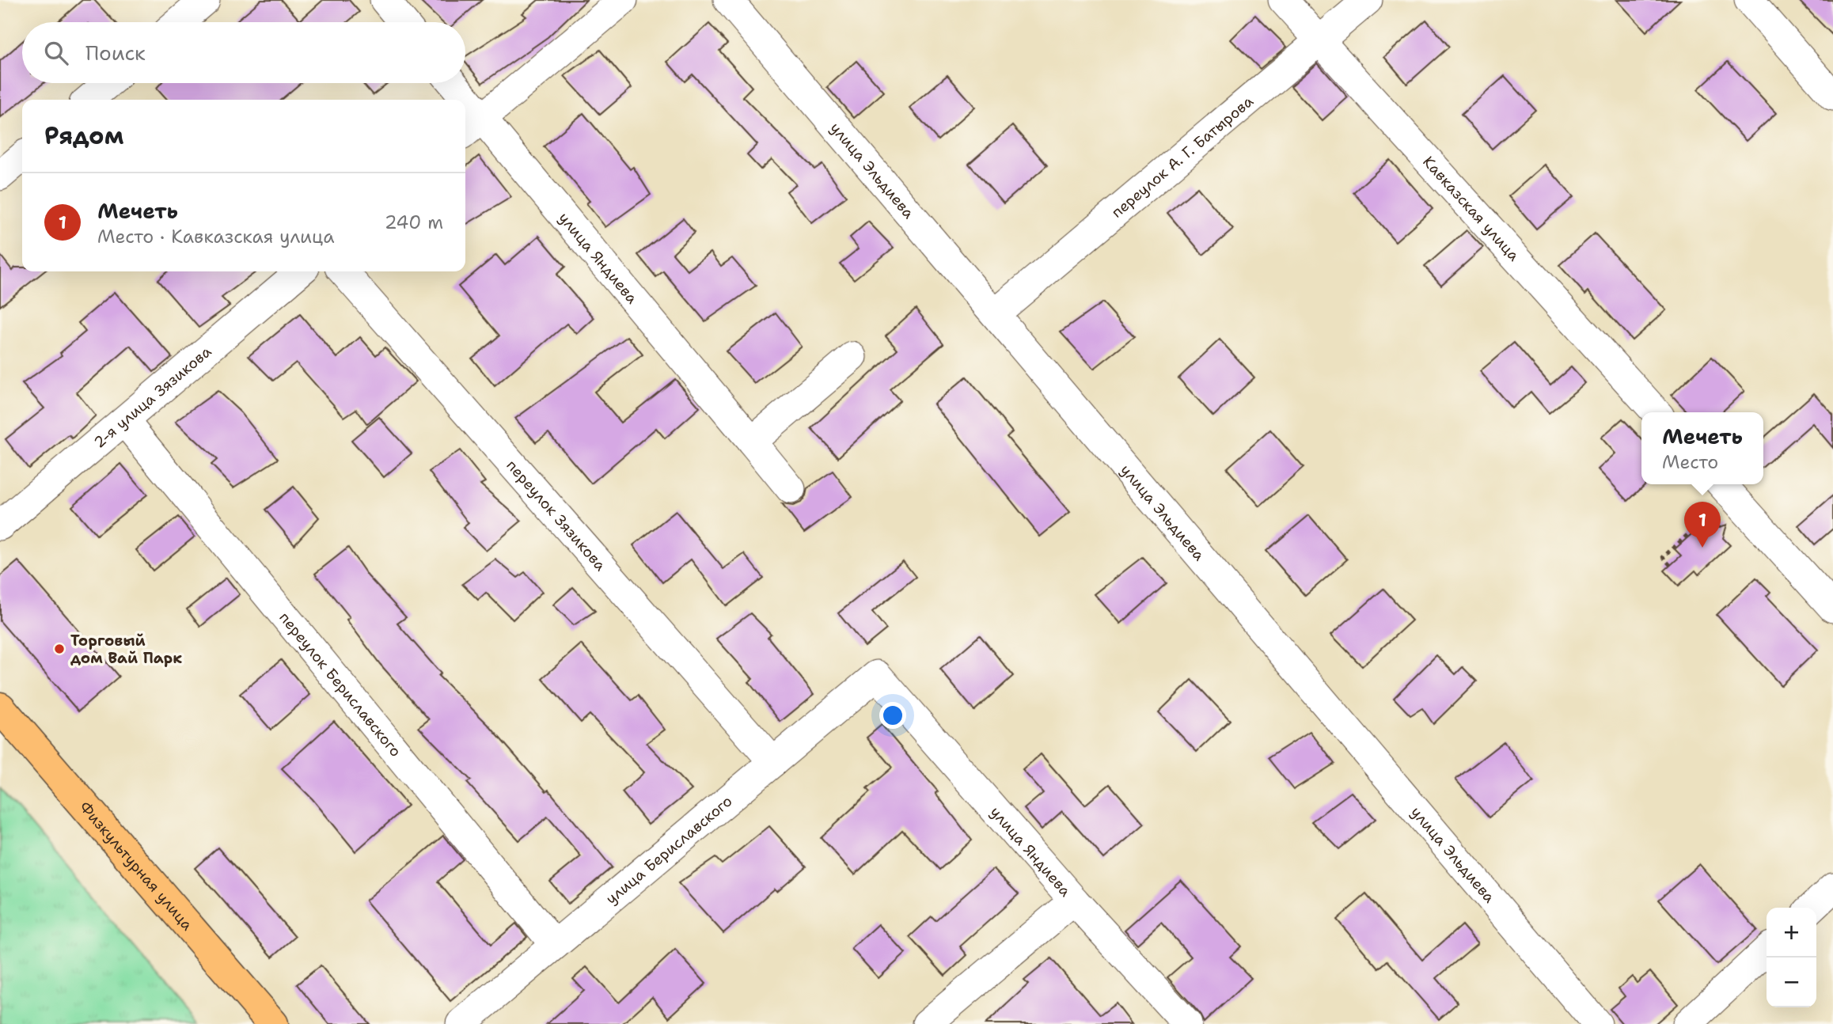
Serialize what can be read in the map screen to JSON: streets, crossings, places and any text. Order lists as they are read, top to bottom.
{
  "streets": {
    "main road": ["Физкультурная улица"],
    "street": [
      "переулок А. Г. Батырова",
      "улица Эльдиева",
      "Кавказская улица",
      "улица Яндиева",
      "2-я улица Зязикова",
      "переулок Зязикова",
      "переулок Бериславского",
      "улица Бериславского"
    ]
  },
  "crossings": [
    ["переулок А. Г. Батырова", "улица Эльдиева"],
    ["переулок А. Г. Батырова", "Кавказская улица"],
    ["улица Яндиева", "улица Бериславского"],
    ["2-я улица Зязикова", "переулок Бериславского"],
    ["переулок Зязикова", "улица Бериславского"],
    ["переулок Бериславского", "улица Бериславского"]
  ],
  "places": ["Торговый дом Вай Парк"],
  "page": {
    "search": "Поиск",
    "heading": "Рядом",
    "list": [
      {
        "mark": "1",
        "name": "Мечеть",
        "note": "Место · Кавказская улица",
        "value": "240 m"
      }
    ],
    "popup": ["Мечеть", "Место"],
    "pins": "1",
    "map_buttons": ["+", "−"]
  }
}
